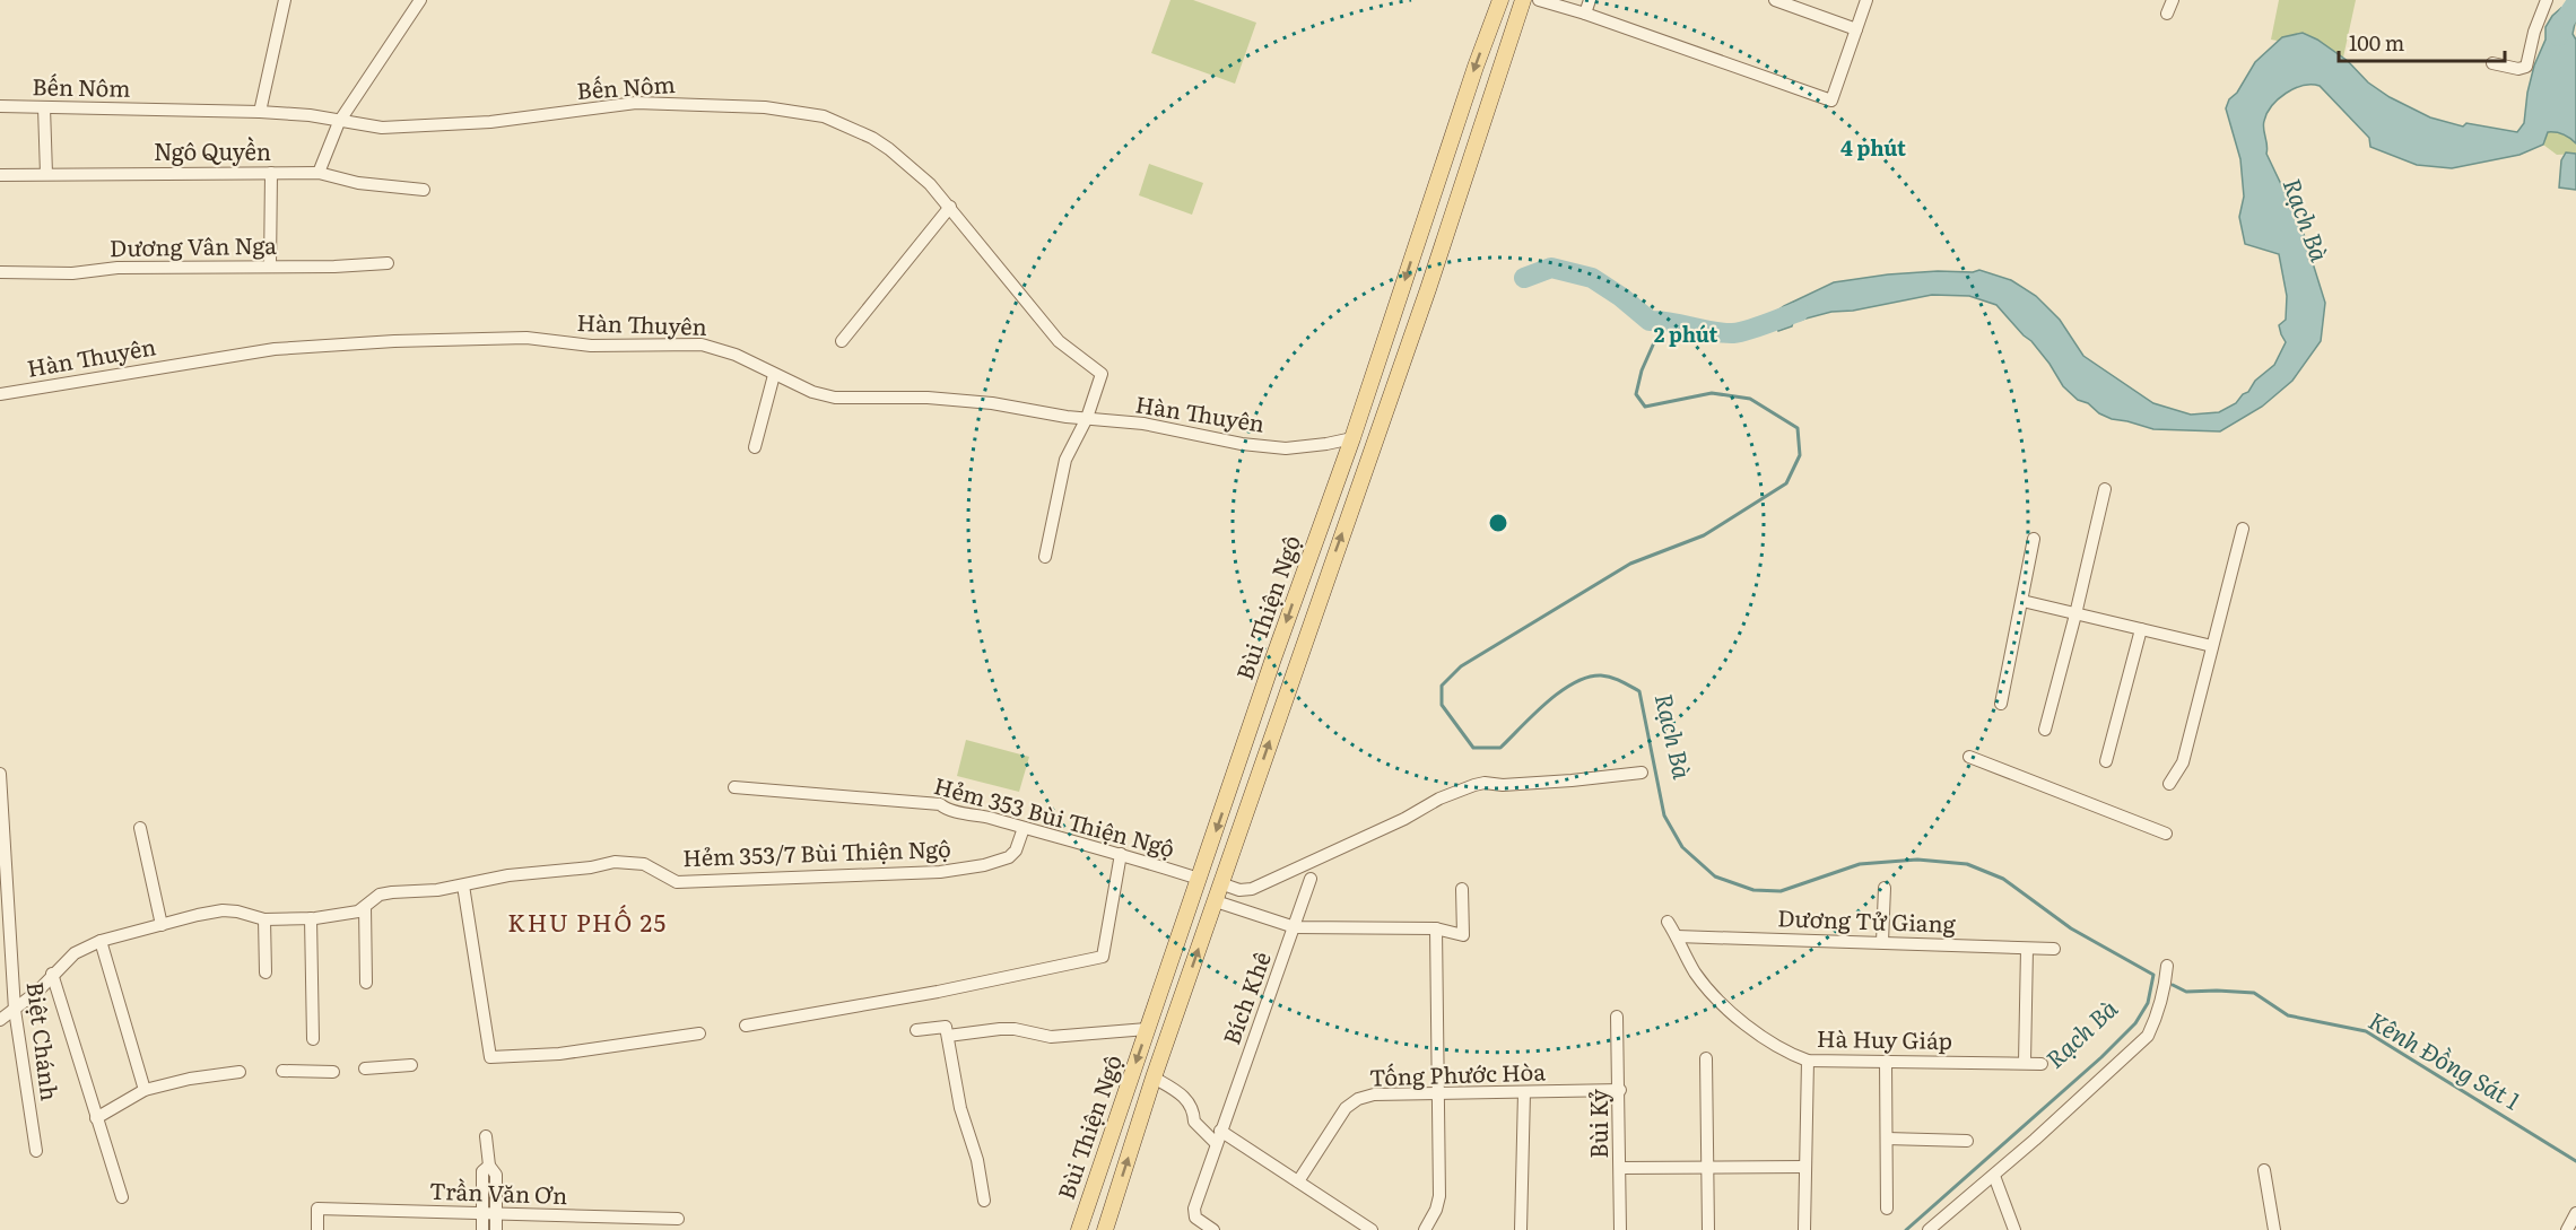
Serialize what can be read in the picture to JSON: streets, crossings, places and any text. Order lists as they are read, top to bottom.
{
  "streets": {
    "main road": ["Bùi Thiện Ngộ"],
    "street": [
      "Bến Nôm",
      "Ngô Quyền",
      "Dương Vân Nga",
      "Hàn Thuyên",
      "Hẻm 353 Bùi Thiện Ngộ",
      "Hẻm 353/7 Bùi Thiện Ngộ",
      "Dương Tử Giang",
      "Bích Khê",
      "Hà Huy Giáp",
      "Biệt Chánh",
      "Tống Phước Hòa",
      "Bùi Kỷ",
      "Trần Văn Ơn"
    ]
  },
  "crossings": [
    ["Bến Nôm", "Hàn Thuyên"],
    ["Hàn Thuyên", "Bùi Thiện Ngộ"],
    ["Bùi Thiện Ngộ", "Hẻm 353 Bùi Thiện Ngộ"],
    ["Hẻm 353 Bùi Thiện Ngộ", "Hẻm 353/7 Bùi Thiện Ngộ"],
    ["Hẻm 353/7 Bùi Thiện Ngộ", "Biệt Chánh"],
    ["Dương Tử Giang", "Hà Huy Giáp"],
    ["Tống Phước Hòa", "Bùi Kỷ"]
  ],
  "districts": ["KHU PHỐ 25"],
  "water": ["Rạch Bà", "Kênh Đồng Sát 1"],
  "scale_bar": "100 m",
  "rings": ["4 phút", "2 phút"]
}
